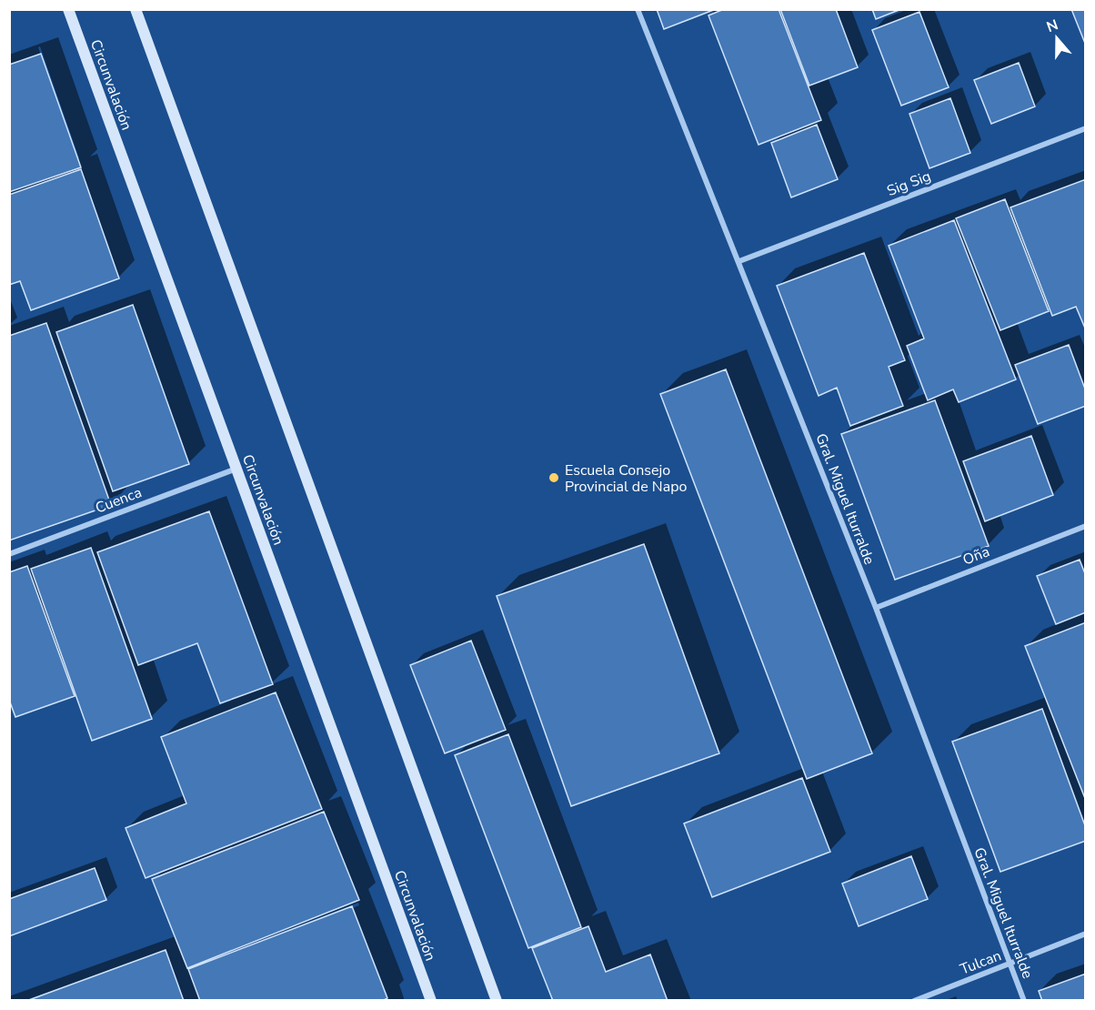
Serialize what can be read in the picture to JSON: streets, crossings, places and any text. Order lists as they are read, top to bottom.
{
  "streets": {
    "main road": ["Circunvalación"],
    "street": [
      "Sig Sig",
      "Gral. Miguel Iturralde",
      "Cuenca",
      "Oña",
      "Tulcan"
    ]
  },
  "crossings": [
    ["Circunvalación", "Cuenca"],
    ["Sig Sig", "Gral. Miguel Iturralde"],
    ["Gral. Miguel Iturralde", "Oña"],
    ["Gral. Miguel Iturralde", "Tulcan"]
  ],
  "places": ["Escuela Consejo Provincial de Napo"],
  "north": "top"
}
